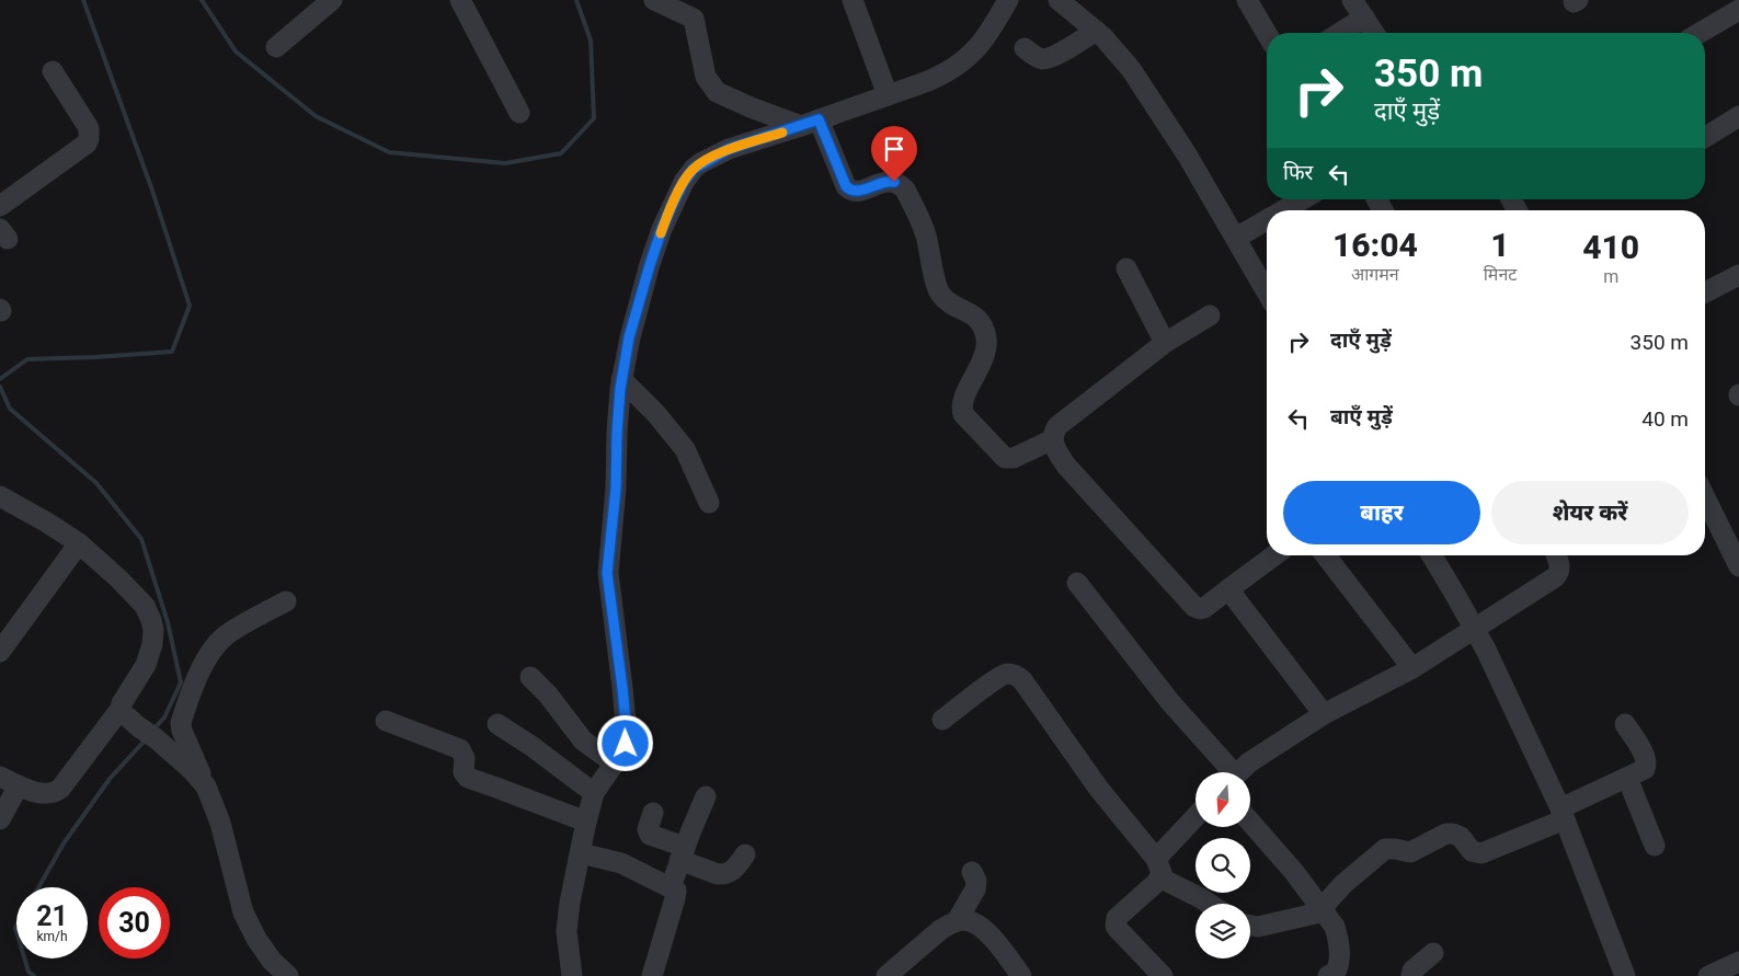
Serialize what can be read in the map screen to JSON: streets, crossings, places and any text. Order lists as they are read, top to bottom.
{
  "north": "bottom",
  "page": {
    "turn": ["350 m", "दाएँ मुड़ें"],
    "then": "फिर",
    "eta": [
      "16:04",
      "आगमन",
      "1",
      "मिनट",
      "410",
      "m"
    ],
    "list": [
      {
        "name": "दाएँ मुड़ें",
        "value": "350 m"
      },
      {
        "name": "बाएँ मुड़ें",
        "value": "40 m"
      }
    ],
    "buttons": ["बाहर", "शेयर करें"],
    "speed": "21 km/h",
    "limit": "30"
  }
}
